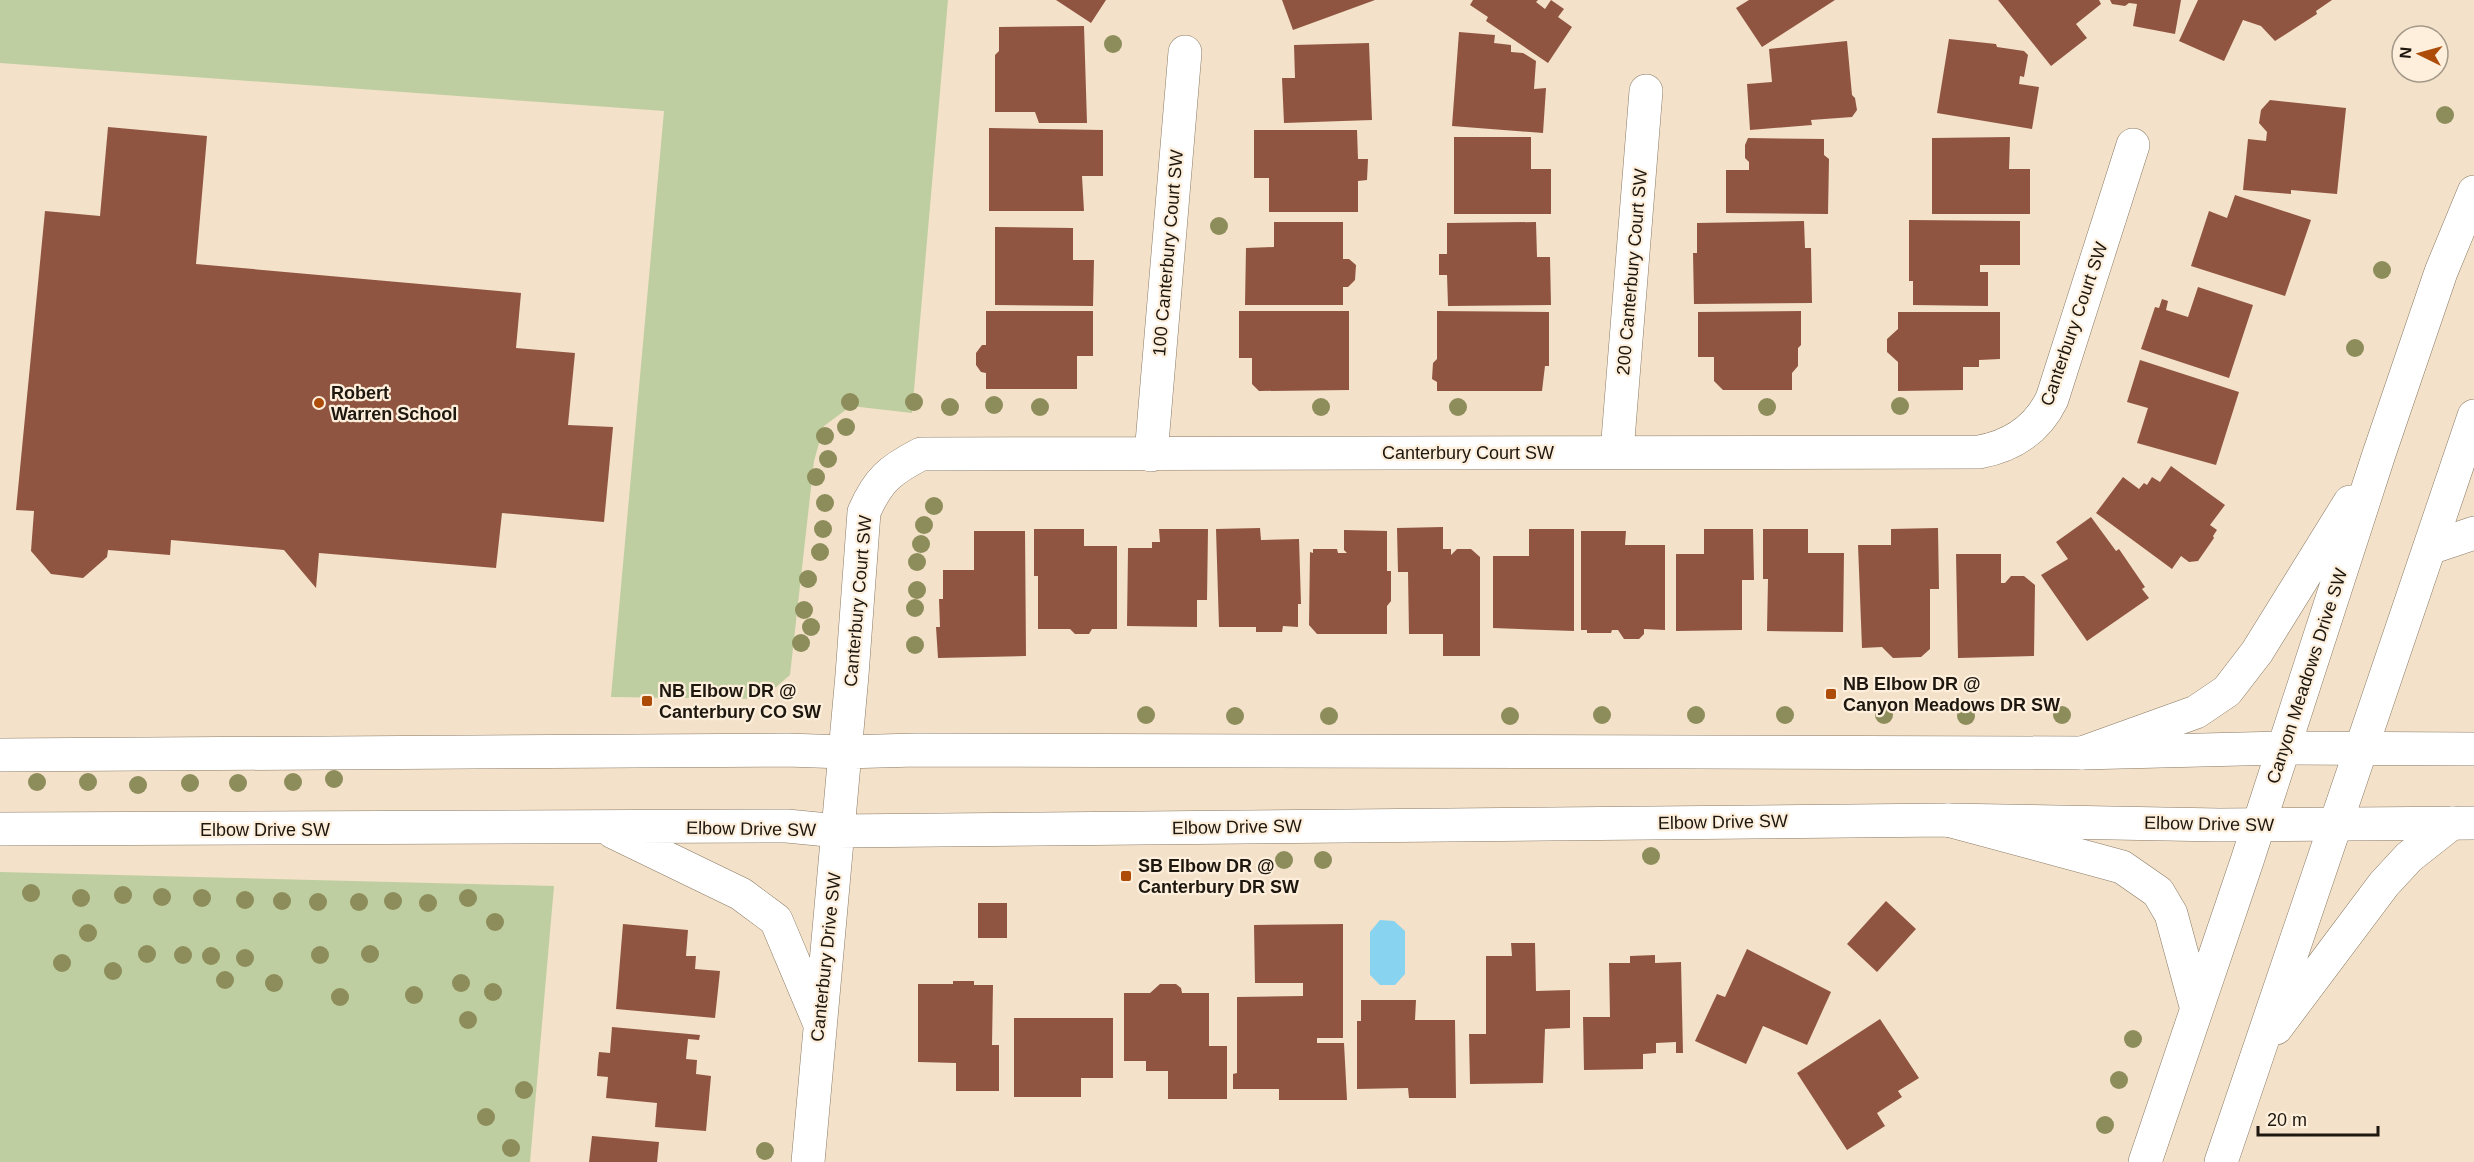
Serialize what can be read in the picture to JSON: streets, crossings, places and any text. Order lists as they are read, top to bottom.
{
  "streets": {
    "street": [
      "100 Canterbury Court SW",
      "200 Canterbury Court SW",
      "Canterbury Court SW",
      "Canyon Meadows Drive SW",
      "Elbow Drive SW",
      "Canterbury Drive SW"
    ]
  },
  "crossings": [
    ["100 Canterbury Court SW", "Canterbury Court SW"],
    ["200 Canterbury Court SW", "Canterbury Court SW"],
    ["Canterbury Court SW", "Canterbury Drive SW"],
    ["Canyon Meadows Drive SW", "Elbow Drive SW"],
    ["Elbow Drive SW", "Canterbury Drive SW"]
  ],
  "places": {
    "other": ["Robert Warren School"],
    "transit": ["NB Elbow DR @ Canyon Meadows DR SW", "NB Elbow DR @ Canterbury CO SW", "SB Elbow DR @ Canterbury DR SW"]
  },
  "scale_bar": "20 m",
  "north": "left"
}
